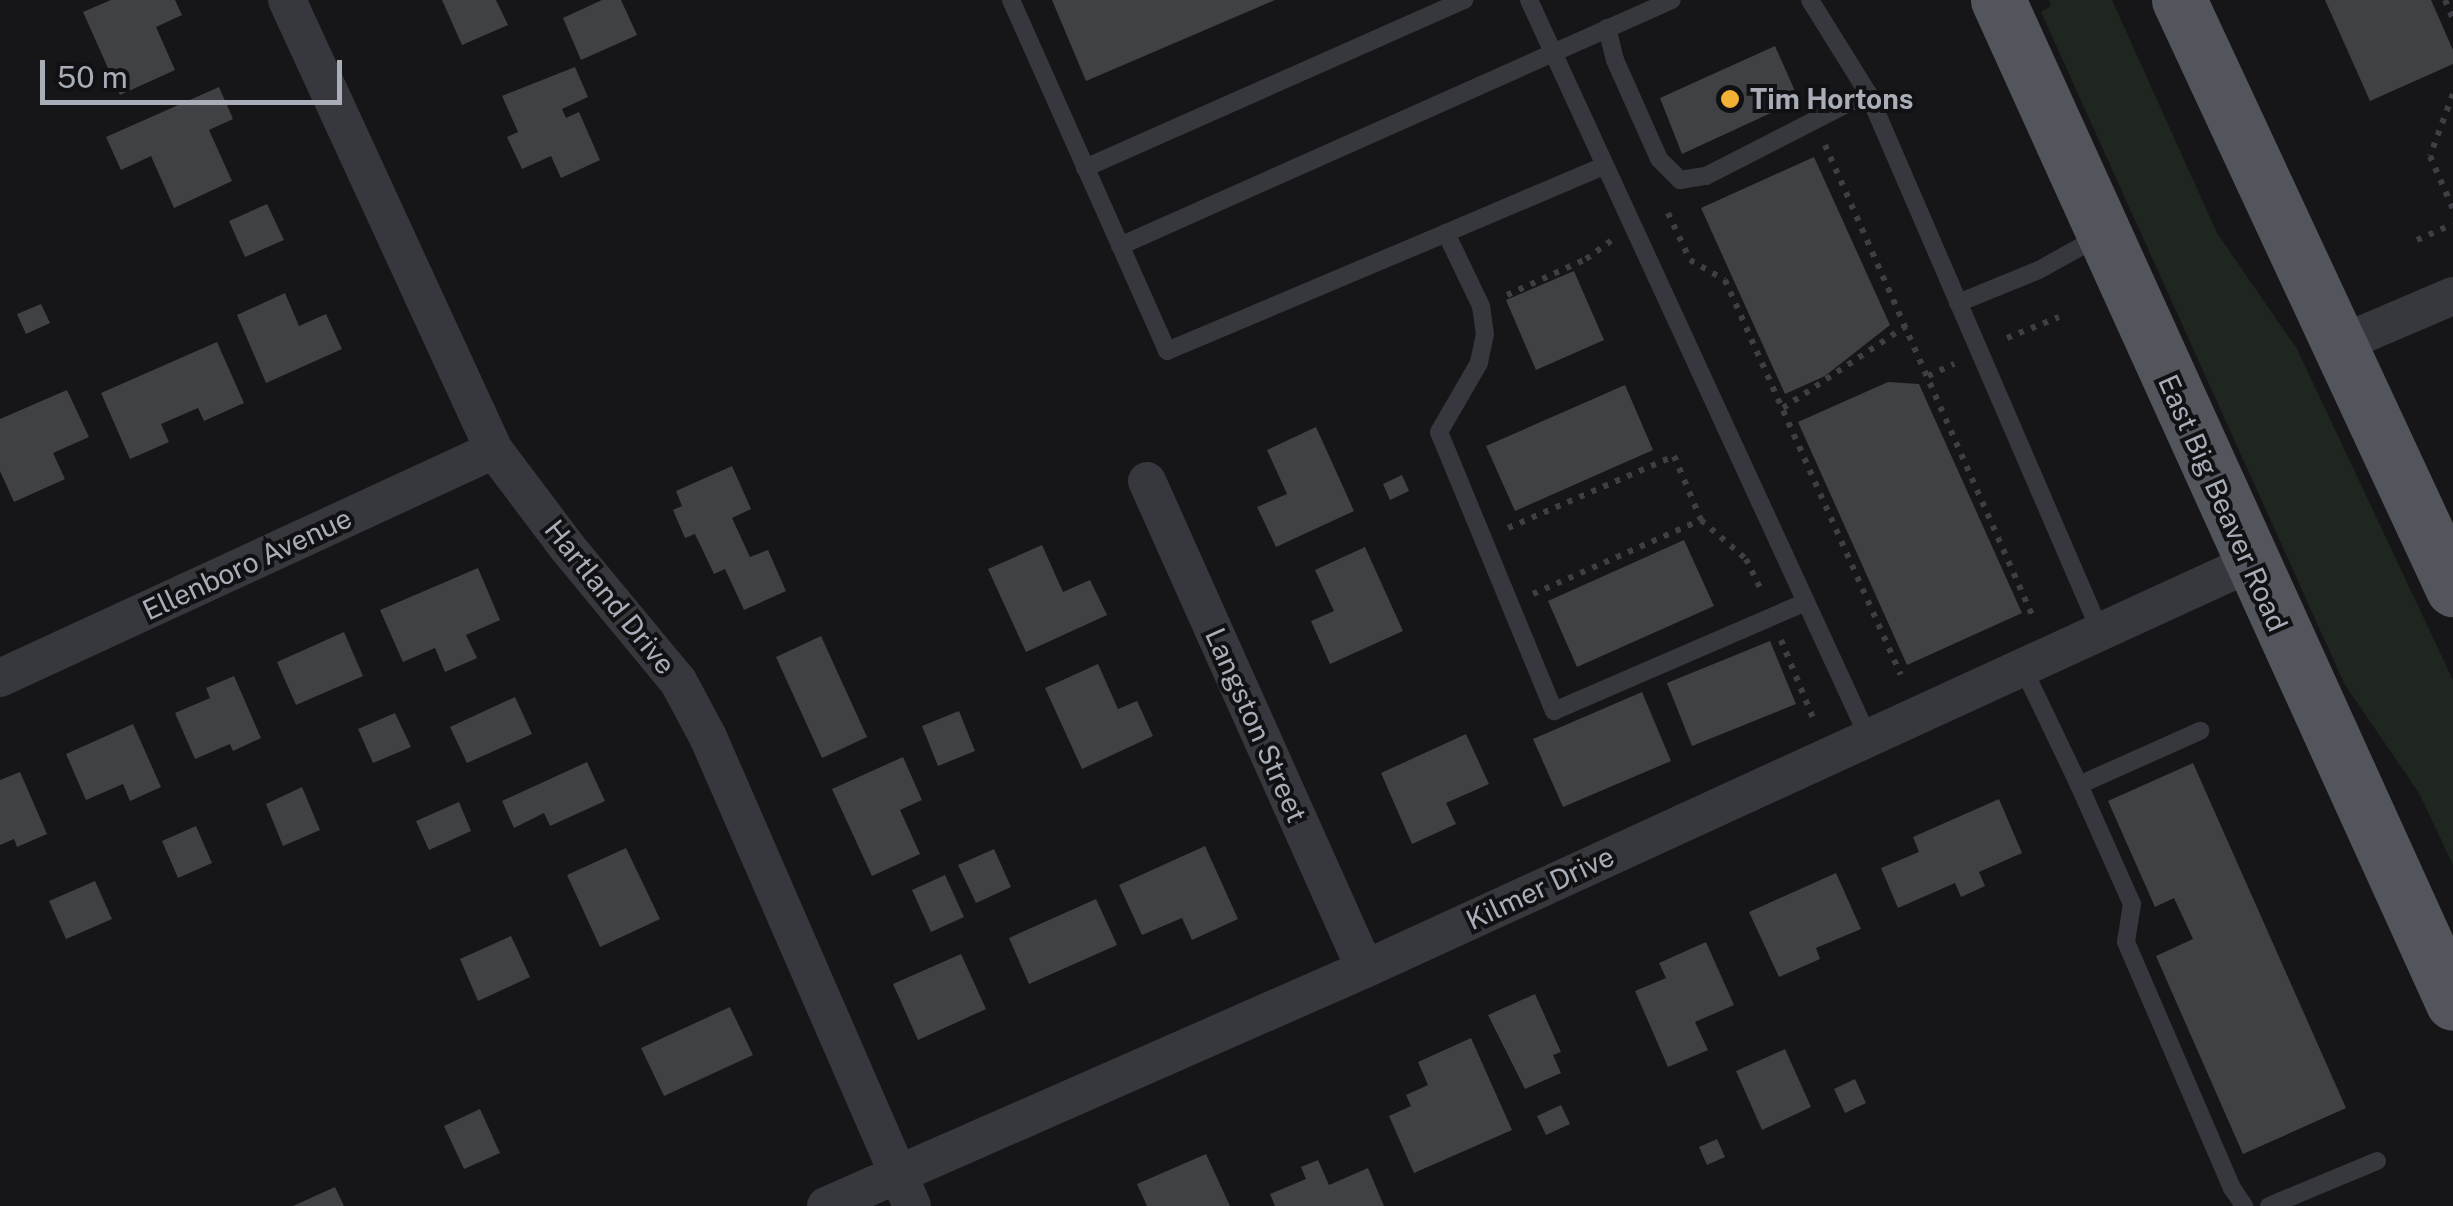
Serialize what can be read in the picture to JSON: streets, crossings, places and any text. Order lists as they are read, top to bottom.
{
  "streets": {
    "main road": ["East Big Beaver Road"],
    "street": [
      "Ellenboro Avenue",
      "Hartland Drive",
      "Langston Street",
      "Kilmer Drive"
    ]
  },
  "crossings": [
    ["East Big Beaver Road", "Kilmer Drive"],
    ["Ellenboro Avenue", "Hartland Drive"],
    ["Hartland Drive", "Kilmer Drive"],
    ["Langston Street", "Kilmer Drive"]
  ],
  "places": ["Tim Hortons"],
  "scale_bar": "50 m"
}
